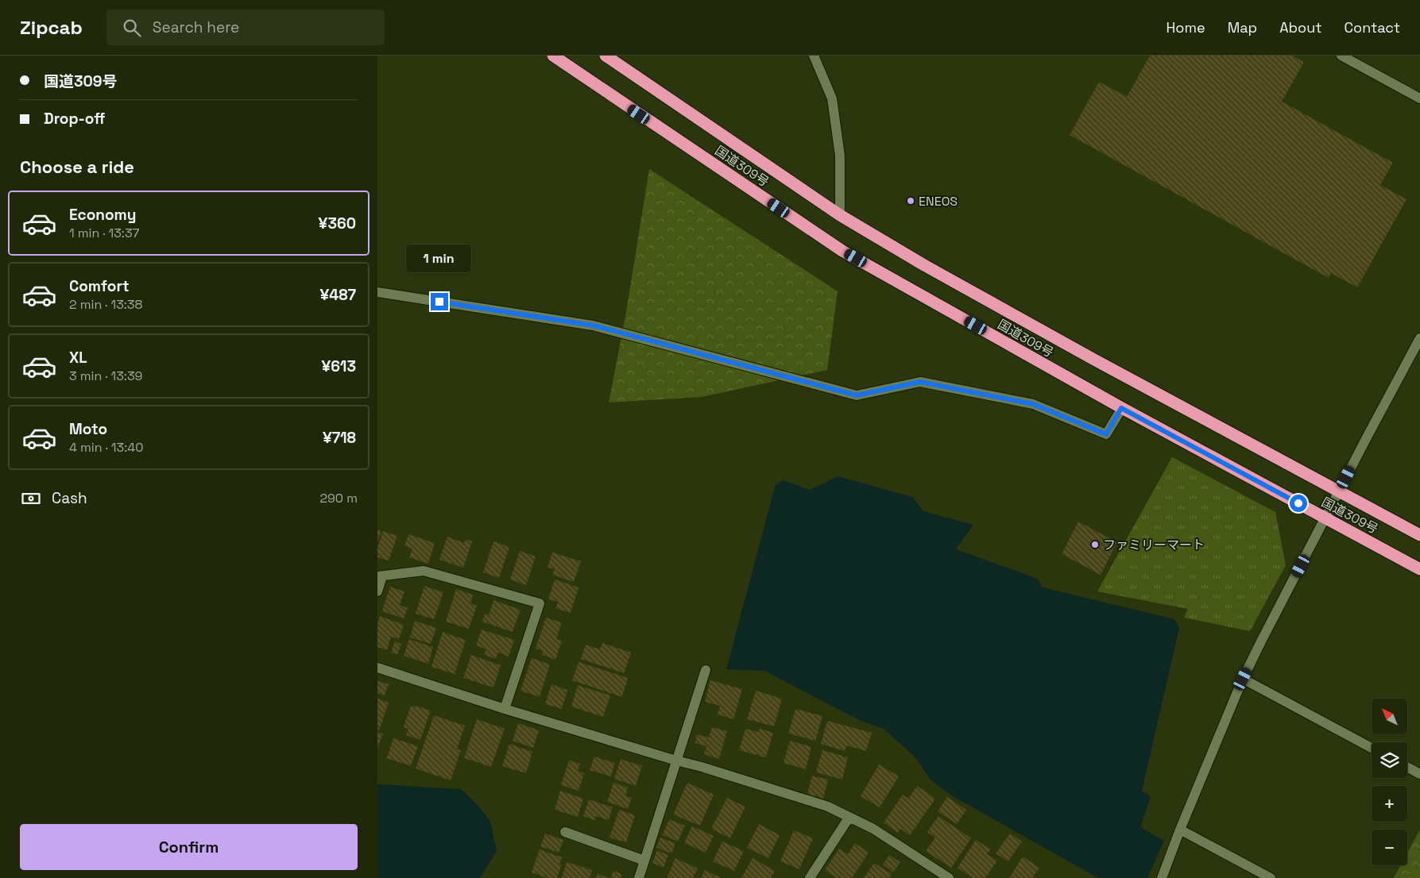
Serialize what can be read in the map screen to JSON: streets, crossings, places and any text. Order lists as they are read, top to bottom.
{
  "streets": {
    "highway": ["国道309号"]
  },
  "places": ["ENEOS", "ファミリーマート"],
  "north": "top left",
  "page": {
    "header": "Zipcab",
    "search": "Search here",
    "nav": [
      "Home",
      "Map",
      "About",
      "Contact"
    ],
    "banner": ["国道309号", "Drop-off"],
    "heading": "Choose a ride",
    "list": [
      {
        "name": "Economy",
        "note": "1 min · 13:37",
        "value": "¥360"
      },
      {
        "name": "Comfort",
        "note": "2 min · 13:38",
        "value": "¥487"
      },
      {
        "name": "XL",
        "note": "3 min · 13:39",
        "value": "¥613"
      },
      {
        "name": "Moto",
        "note": "4 min · 13:40",
        "value": "¥718"
      }
    ],
    "bubble": "1 min",
    "pay": ["Cash", "290 m"],
    "map_buttons": ["+", "−"],
    "buttons": "Confirm"
  }
}
